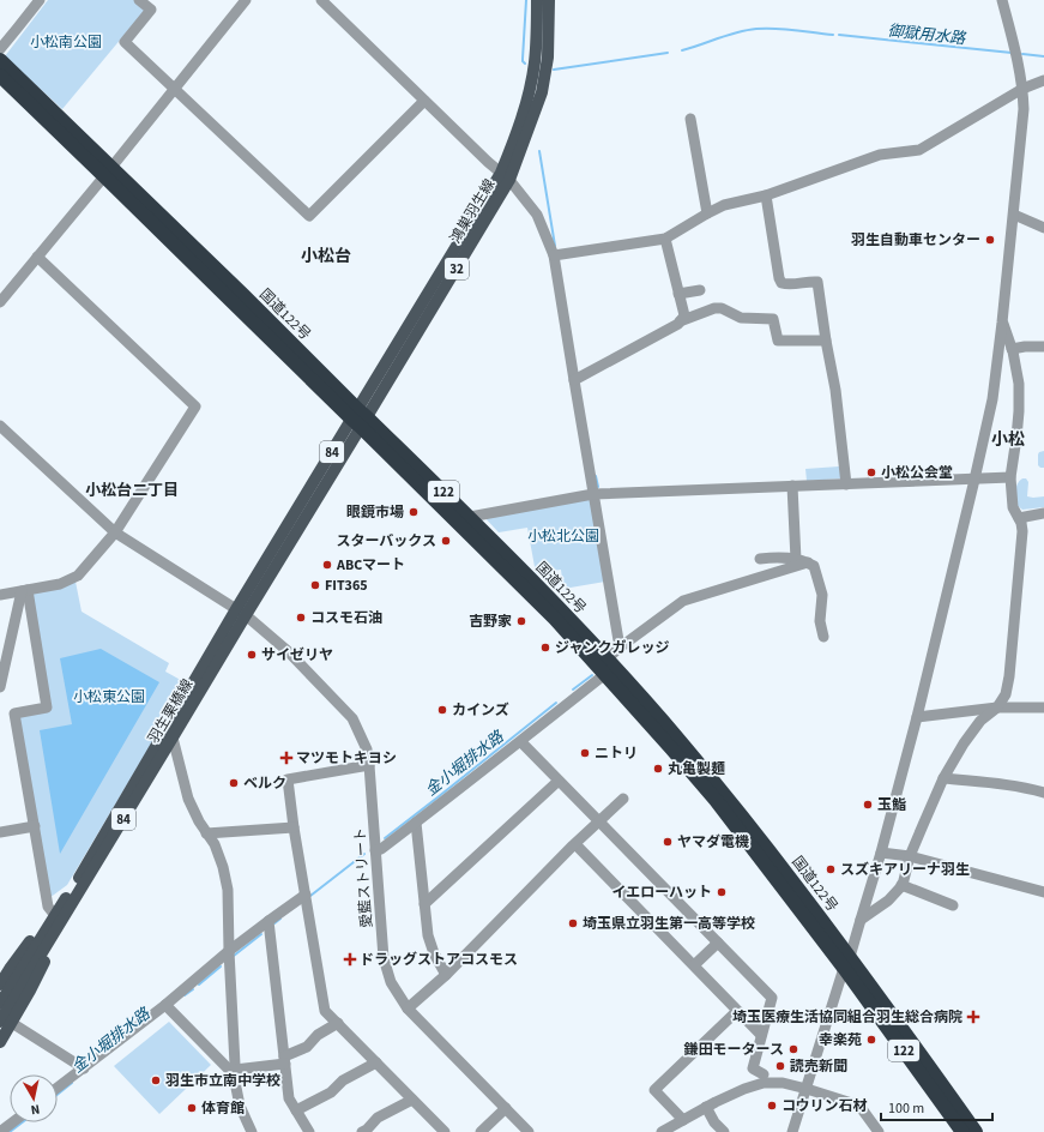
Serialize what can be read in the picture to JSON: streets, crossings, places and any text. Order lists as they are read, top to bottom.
{
  "streets": {
    "highway": ["国道122号", "122"],
    "main road": [
      "鴻巣羽生線",
      "32",
      "84",
      "羽生栗橋線"
    ],
    "street": ["愛藍ストリート"]
  },
  "crossings": [
    ["鴻巣羽生線", "国道122号"],
    ["鴻巣羽生線", "羽生栗橋線"],
    ["国道122号", "羽生栗橋線"],
    ["羽生栗橋線", "愛藍ストリート"]
  ],
  "districts": ["小松台", "小松", "小松台二丁目"],
  "water": ["御獄用水路", "金小堀排水路"],
  "parks": ["小松南公園", "小松北公園", "小松東公園"],
  "places": {
    "other": [
      "羽生自動車センター",
      "小松公会堂",
      "眼鏡市場",
      "スターバックス",
      "ABCマート",
      "FIT365",
      "コスモ石油",
      "吉野家",
      "ジャンクガレッジ",
      "サイゼリヤ",
      "カインズ",
      "ニトリ",
      "丸亀製麺",
      "ベルク",
      "玉鮨",
      "ヤマダ電機",
      "スズキアリーナ羽生",
      "イエローハット",
      "埼玉県立羽生第一高等学校",
      "幸楽苑",
      "鎌田モータース",
      "読売新聞",
      "羽生市立南中学校",
      "コウリン石材",
      "体育館"
    ],
    "health": ["マツモトキヨシ", "ドラッグストアコスモス", "埼玉医療生活協同組合羽生総合病院"]
  },
  "scale_bar": "100 m",
  "north": "bottom"
}
